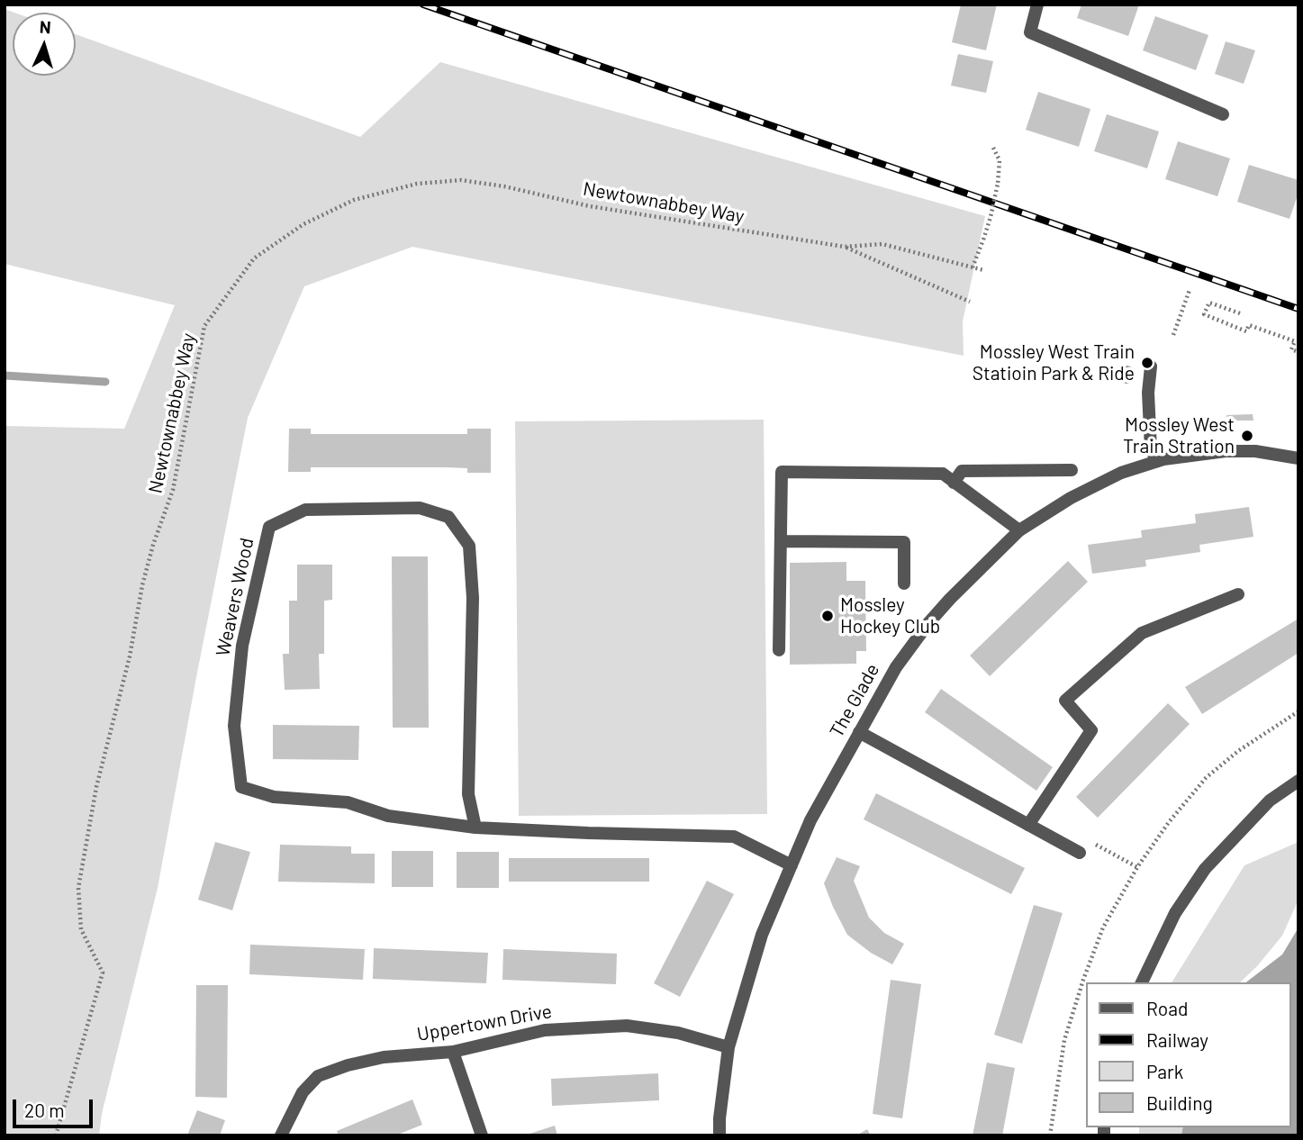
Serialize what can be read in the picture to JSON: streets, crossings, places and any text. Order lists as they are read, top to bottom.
{
  "streets": {
    "street": ["Weavers Wood", "The Glade", "Uppertown Drive"],
    "path": ["Newtownabbey Way"]
  },
  "crossings": [
    ["Weavers Wood", "The Glade"],
    ["The Glade", "Uppertown Drive"]
  ],
  "places": ["Mossley West Train Statioin Park & Ride", "Mossley West Train Stration", "Mossley Hockey Club"],
  "legend": [
    "Road",
    "Railway",
    "Park",
    "Building"
  ],
  "scale_bar": "20 m",
  "north": "top"
}
